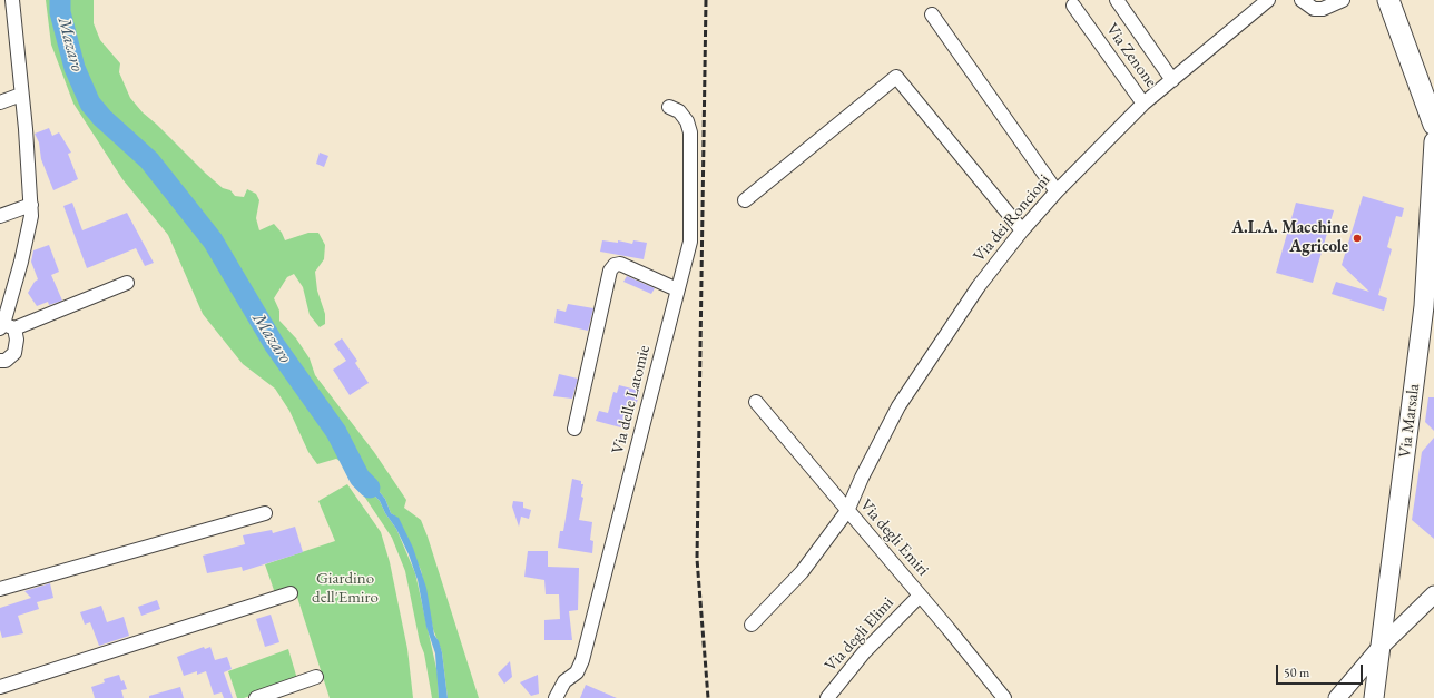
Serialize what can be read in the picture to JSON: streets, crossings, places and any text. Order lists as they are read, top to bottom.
{
  "streets": {
    "main road": ["Via Marsala"],
    "street": [
      "Via Zenone",
      "Via dei Roncioni",
      "Via delle Latomie",
      "Via degli Emiri",
      "Via degli Elimi"
    ]
  },
  "crossings": [
    ["Via Zenone", "Via dei Roncioni"],
    ["Via dei Roncioni", "Via degli Emiri"],
    ["Via degli Emiri", "Via degli Elimi"]
  ],
  "water": ["Mazaro"],
  "parks": ["Giardino dell'Emiro"],
  "places": ["A.L.A. Macchine Agricole"],
  "scale_bar": "50 m"
}
